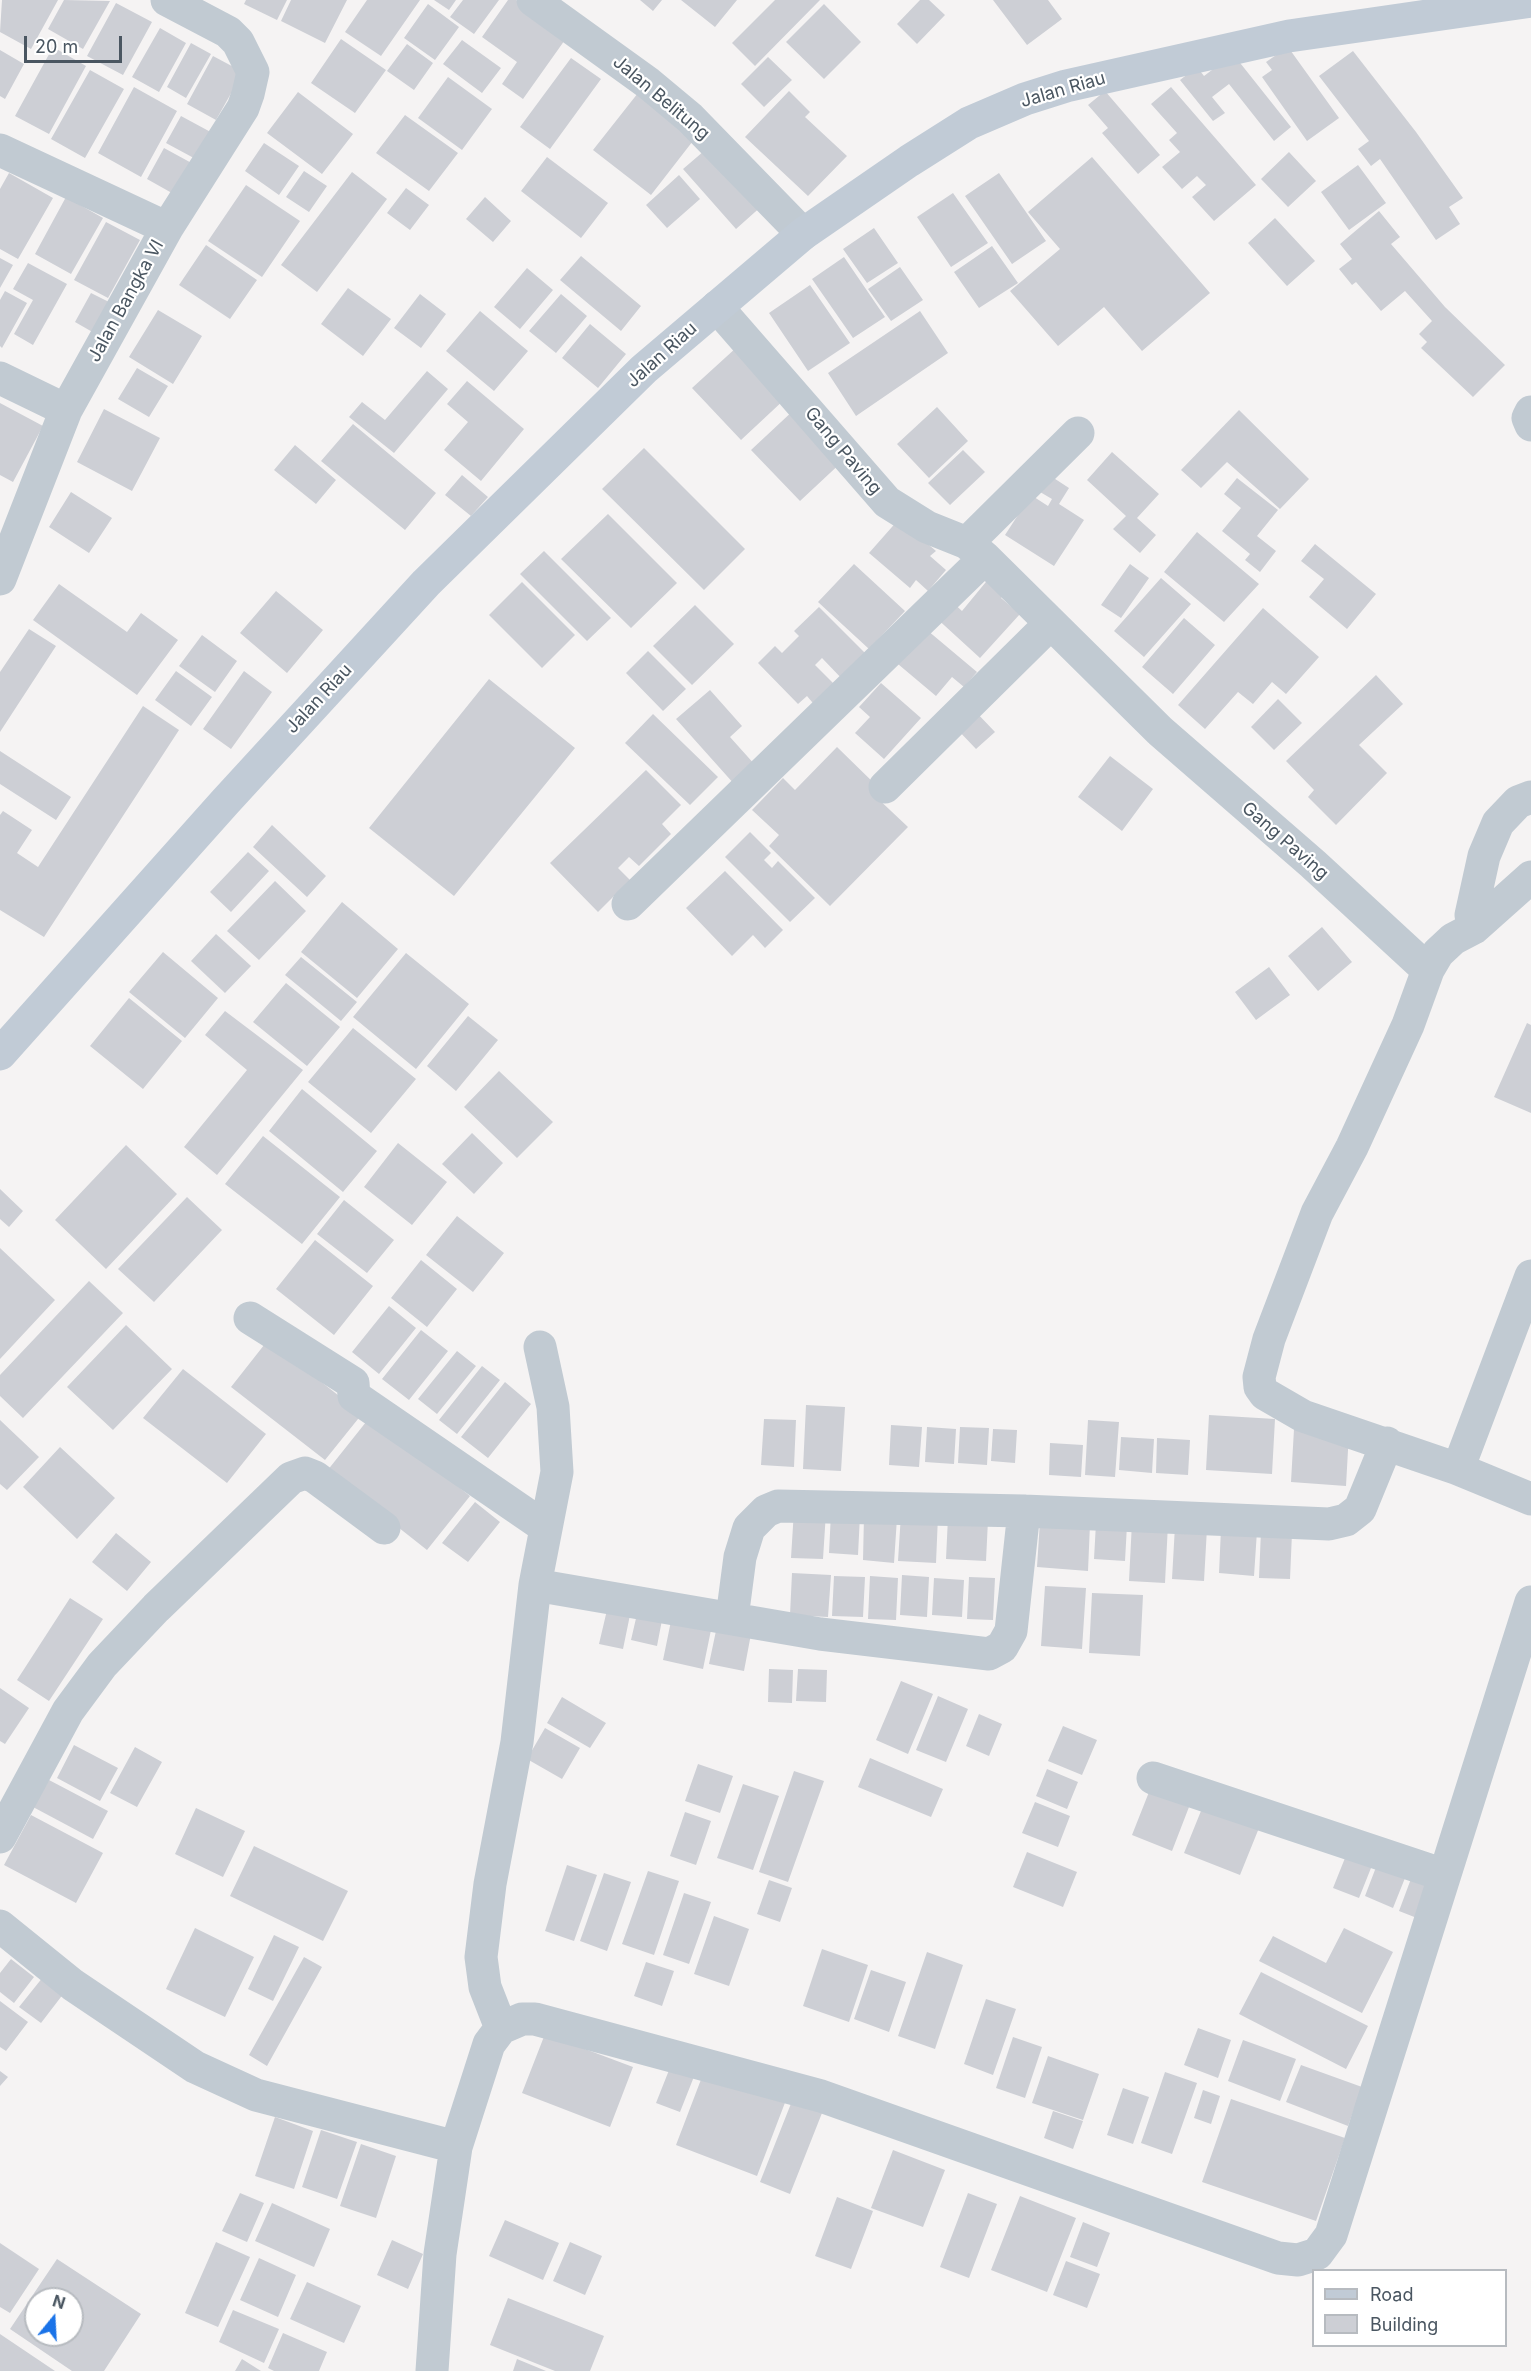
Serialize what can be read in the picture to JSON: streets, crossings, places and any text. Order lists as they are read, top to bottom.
{
  "streets": {
    "main road": ["Jalan Riau"],
    "street": ["Jalan Belitung", "Jalan Bangka VI", "Gang Paving"]
  },
  "crossings": [
    ["Jalan Riau", "Jalan Belitung"],
    ["Jalan Riau", "Gang Paving"]
  ],
  "legend": ["Road", "Building"],
  "scale_bar": "20 m",
  "north": "top"
}
